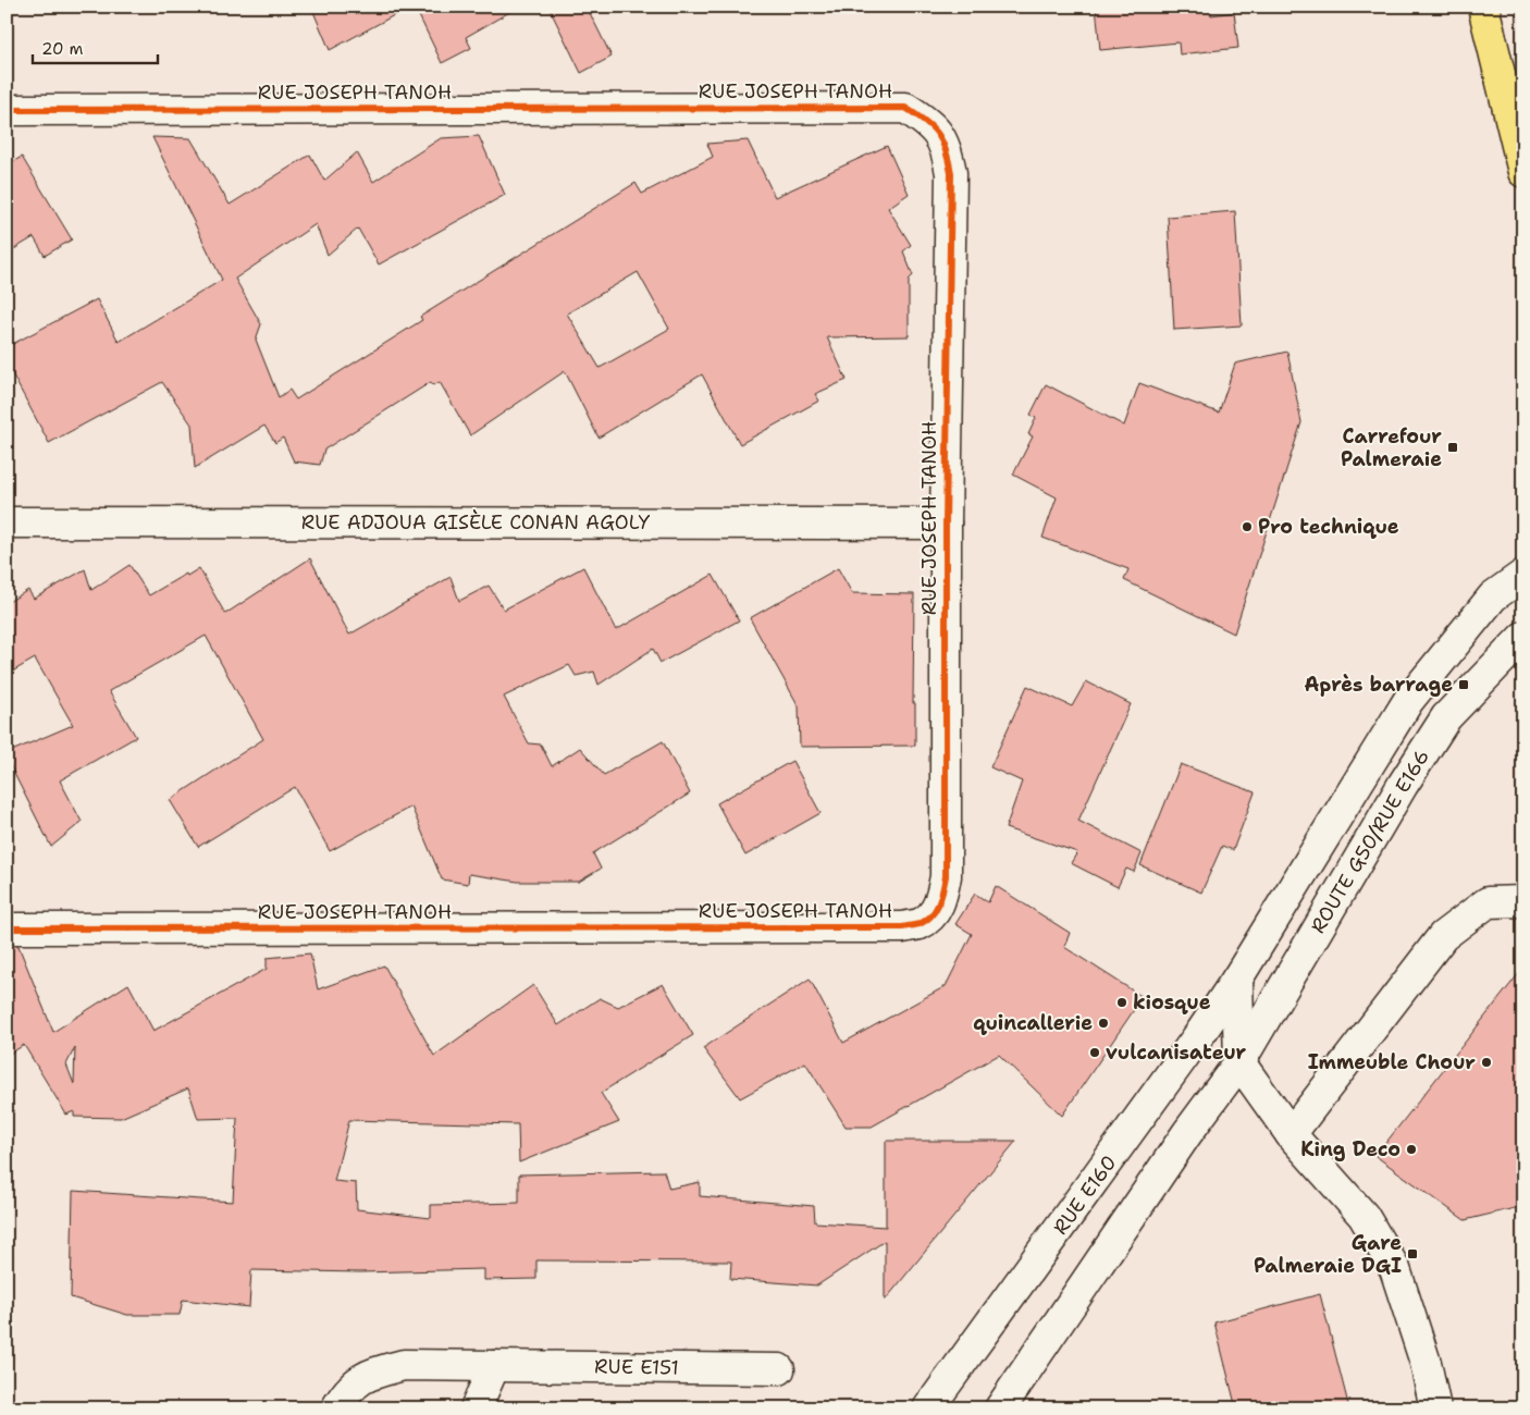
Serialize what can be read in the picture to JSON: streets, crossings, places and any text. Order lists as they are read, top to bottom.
{
  "streets": {
    "street": [
      "RUE JOSEPH TANOH",
      "RUE ADJOUA GISÈLE CONAN AGOLY",
      "ROUTE G50/RUE E166",
      "RUE E160",
      "RUE E151"
    ]
  },
  "crossings": [
    ["RUE JOSEPH TANOH", "RUE ADJOUA GISÈLE CONAN AGOLY"],
    ["ROUTE G50/RUE E166", "RUE E160"]
  ],
  "places": {
    "transit": ["Carrefour Palmeraie", "Après barrage", "Gare Palmeraie DGI"],
    "other": [
      "Pro technique",
      "kiosque",
      "quincallerie",
      "vulcanisateur",
      "Immeuble Chour",
      "King Deco"
    ]
  },
  "scale_bar": "20 m"
}
